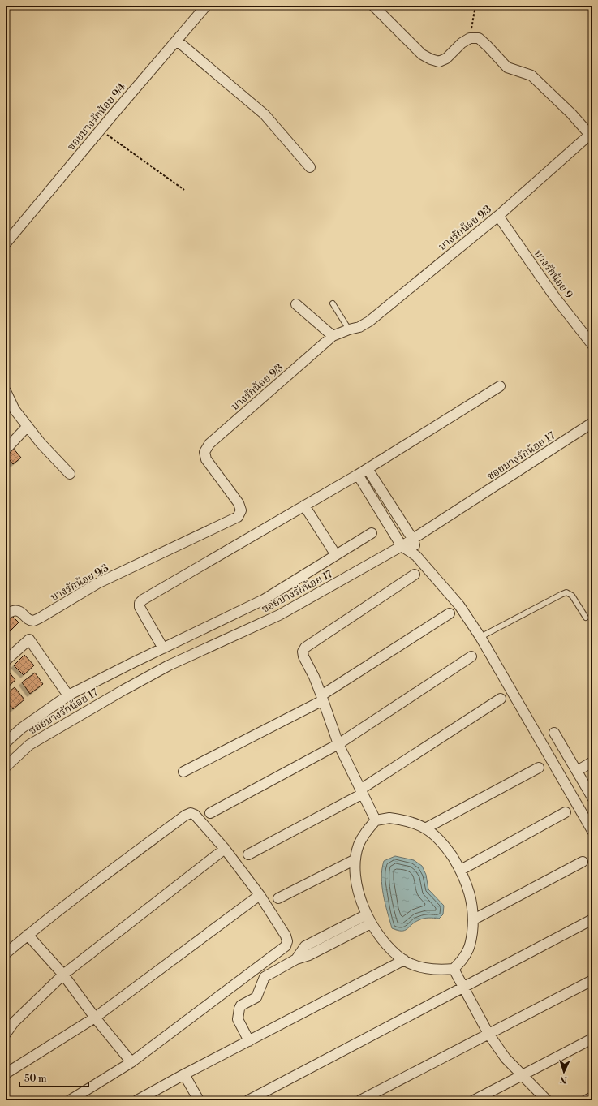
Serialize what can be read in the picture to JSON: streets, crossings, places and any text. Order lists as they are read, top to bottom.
{
  "streets": {
    "street": [
      "ซอยบางรักน้อย 9/4",
      "บางรักน้อย 9/3",
      "บางรักน้อย 9",
      "ซอยบางรักน้อย 17"
    ]
  },
  "crossings": [
    ["บางรักน้อย 9/3", "บางรักน้อย 9"]
  ],
  "scale_bar": "50 m",
  "north": "bottom"
}
